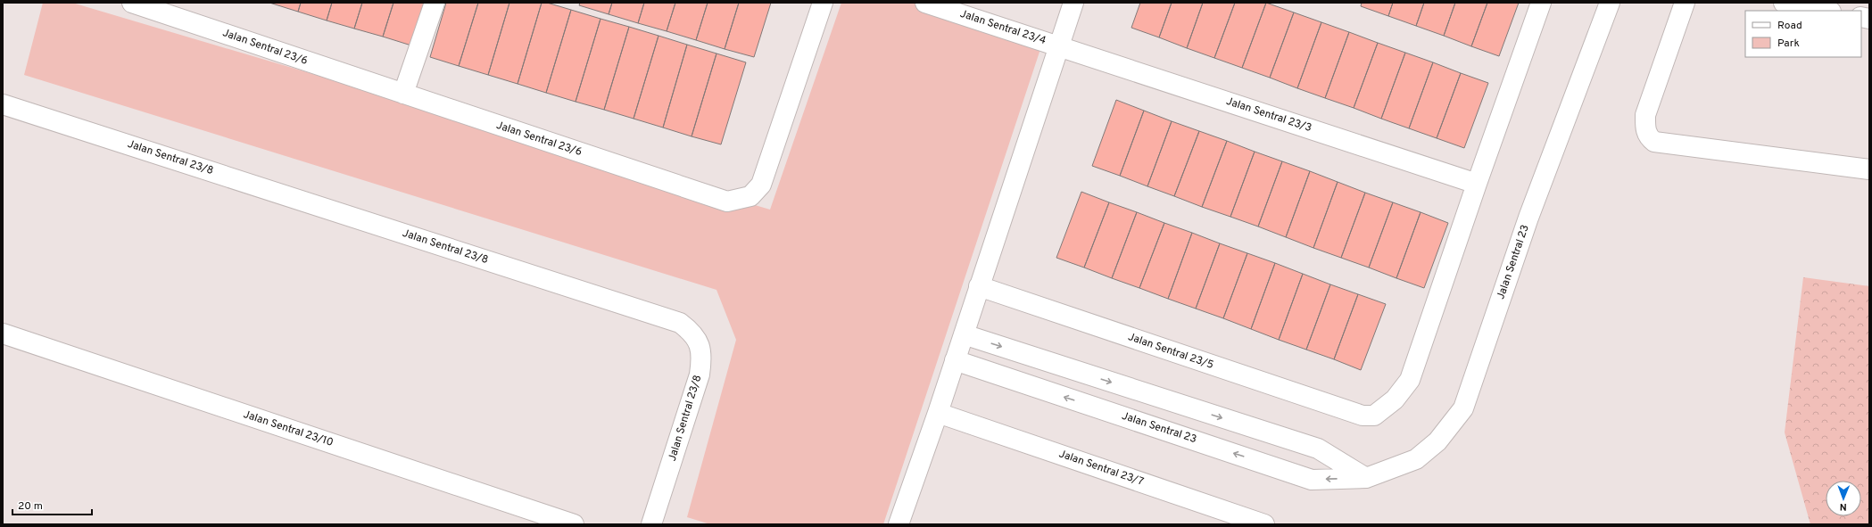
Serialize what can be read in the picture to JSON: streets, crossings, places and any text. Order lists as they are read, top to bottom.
{
  "streets": {
    "street": [
      "Jalan Sentral 23/4",
      "Jalan Sentral 23/6",
      "Jalan Sentral 23/3",
      "Jalan Sentral 23/8",
      "Jalan Sentral 23",
      "Jalan Sentral 23/5",
      "Jalan Sentral 23/10",
      "Jalan Sentral 23/7"
    ]
  },
  "crossings": [
    ["Jalan Sentral 23/4", "Jalan Sentral 23/3"],
    ["Jalan Sentral 23/3", "Jalan Sentral 23/5"]
  ],
  "legend": ["Road", "Park"],
  "scale_bar": "20 m",
  "north": "bottom"
}
